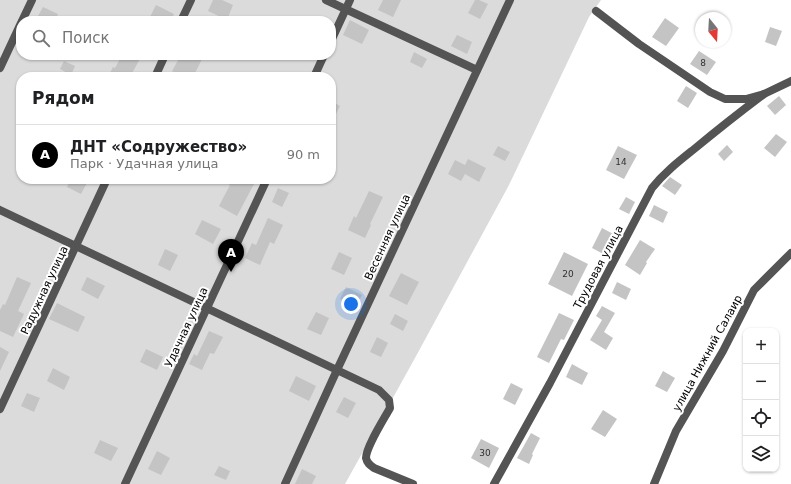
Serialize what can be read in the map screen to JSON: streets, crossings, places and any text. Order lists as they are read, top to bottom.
{
  "streets": {
    "street": [
      "Весенняя улица",
      "Трудовая улица",
      "Радужная улица",
      "Удачная улица",
      "улица Нижний Салаир"
    ]
  },
  "house_numbers": [
    "8",
    "14",
    "20",
    "30"
  ],
  "north": "bottom",
  "page": {
    "search": "Поиск",
    "heading": "Рядом",
    "list": [
      {
        "mark": "A",
        "name": "ДНТ «Содружество»",
        "note": "Парк · Удачная улица",
        "value": "90 m"
      }
    ],
    "pins": "A",
    "map_buttons": ["+", "−"]
  }
}
